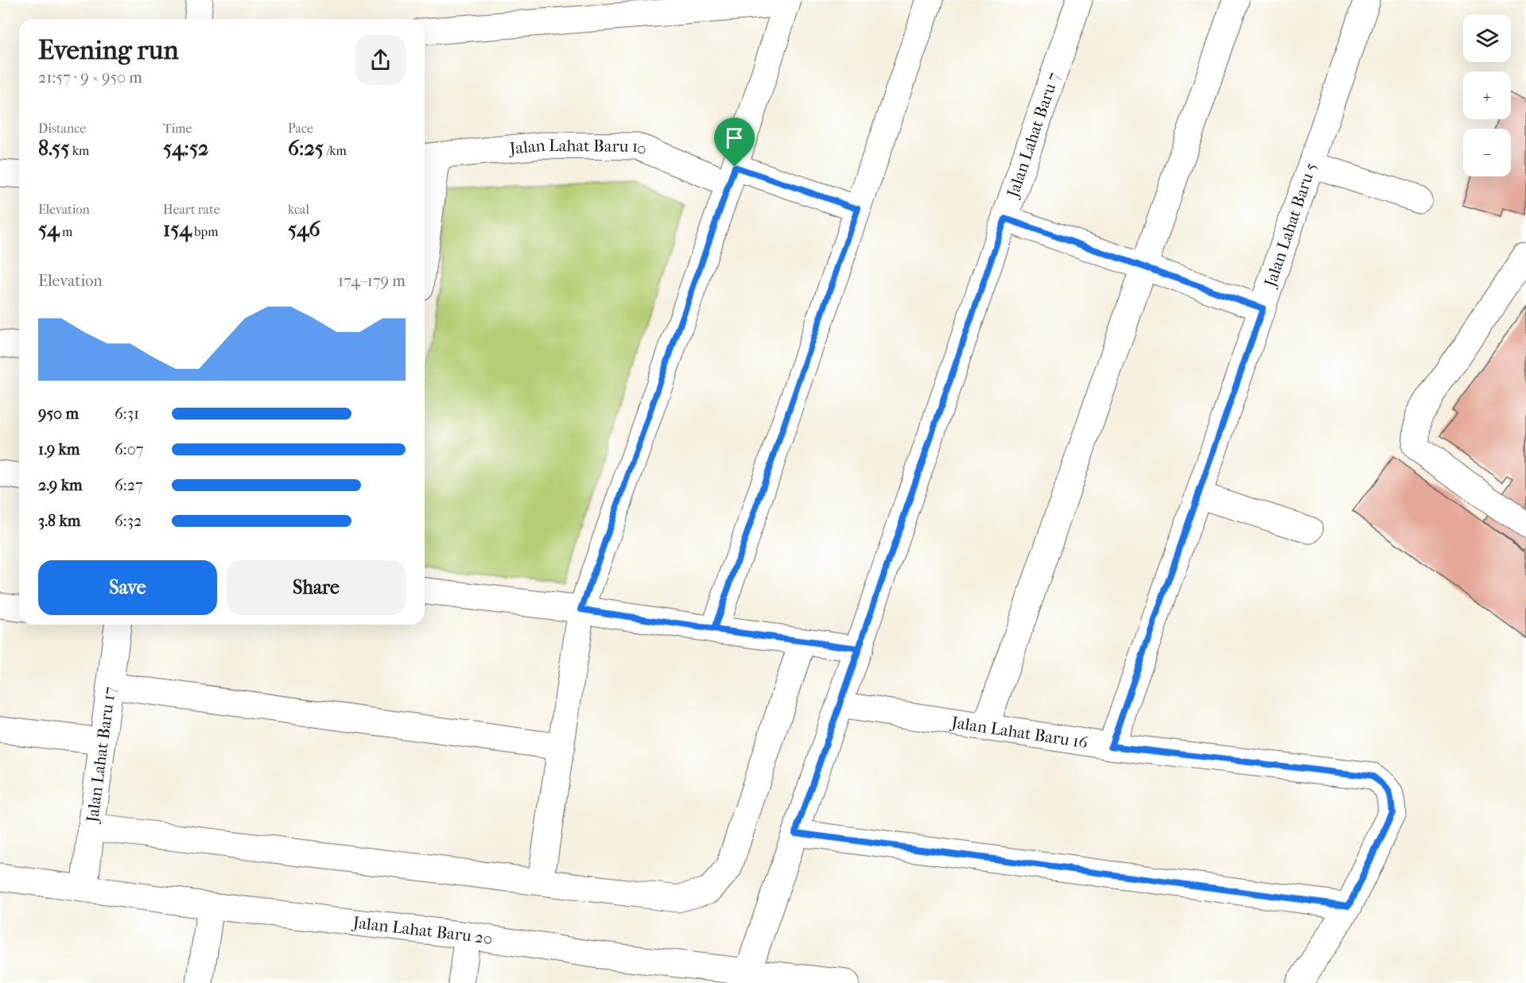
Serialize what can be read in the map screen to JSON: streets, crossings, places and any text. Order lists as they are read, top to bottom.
{
  "streets": {
    "street": [
      "Jalan Lahat Baru 7",
      "Jalan Lahat Baru 10",
      "Jalan Lahat Baru 5",
      "Jalan Lahat Baru 16",
      "Jalan Lahat Baru 17",
      "Jalan Lahat Baru 20"
    ]
  },
  "crossings": [
    ["Jalan Lahat Baru 7", "Jalan Lahat Baru 16"],
    ["Jalan Lahat Baru 7", "Jalan Lahat Baru 20"],
    ["Jalan Lahat Baru 5", "Jalan Lahat Baru 16"],
    ["Jalan Lahat Baru 17", "Jalan Lahat Baru 20"]
  ],
  "page": {
    "map_buttons": ["+", "−"],
    "heading": ["Evening run", "21:57 · 9 × 950 m"],
    "stats": [
      ["Distance", "8.55 km"],
      ["Time", "54:52"],
      ["Pace", "6:25 /km"],
      ["Elevation", "54 m"],
      ["Heart rate", "154 bpm"],
      ["kcal", "546"]
    ],
    "chart": ["Elevation", "174–179 m"],
    "list": [
      {
        "name": "950 m",
        "note": "6:31"
      },
      {
        "name": "1.9 km",
        "note": "6:07"
      },
      {
        "name": "2.9 km",
        "note": "6:27"
      },
      {
        "name": "3.8 km",
        "note": "6:32"
      }
    ],
    "buttons": ["Save", "Share"]
  }
}
